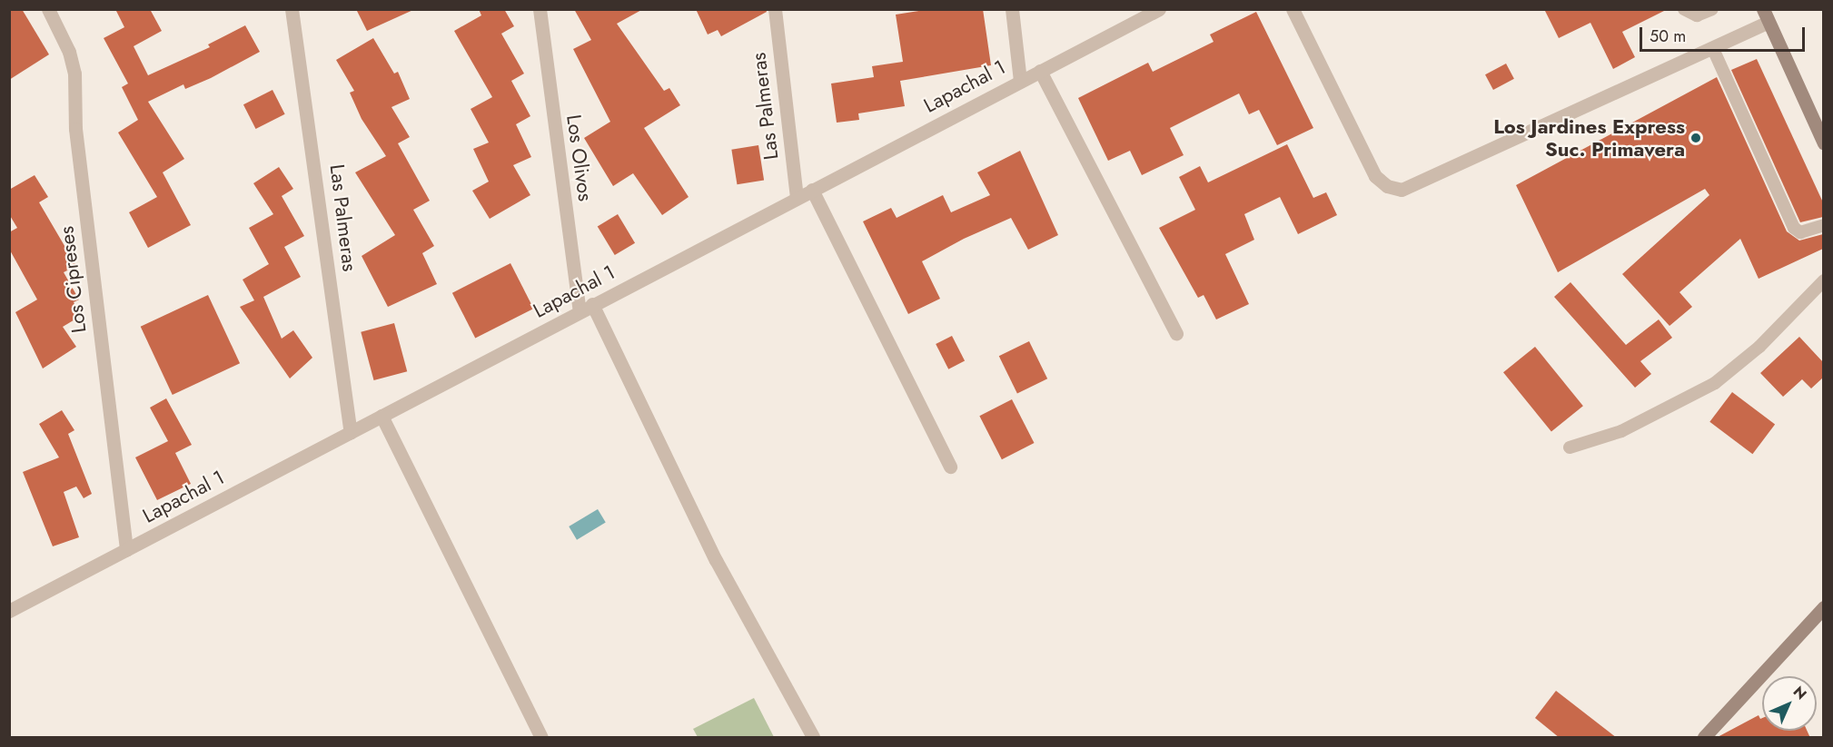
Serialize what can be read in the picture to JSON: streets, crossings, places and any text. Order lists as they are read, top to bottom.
{
  "streets": {
    "street": [
      "Lapachal 1",
      "Las Palmeras",
      "Los Olivos",
      "Los Cipreses"
    ]
  },
  "crossings": [
    ["Lapachal 1", "Las Palmeras"],
    ["Lapachal 1", "Los Olivos"],
    ["Lapachal 1", "Los Cipreses"]
  ],
  "places": ["Los Jardines Express Suc. Primavera"],
  "scale_bar": "50 m",
  "north": "top right"
}
